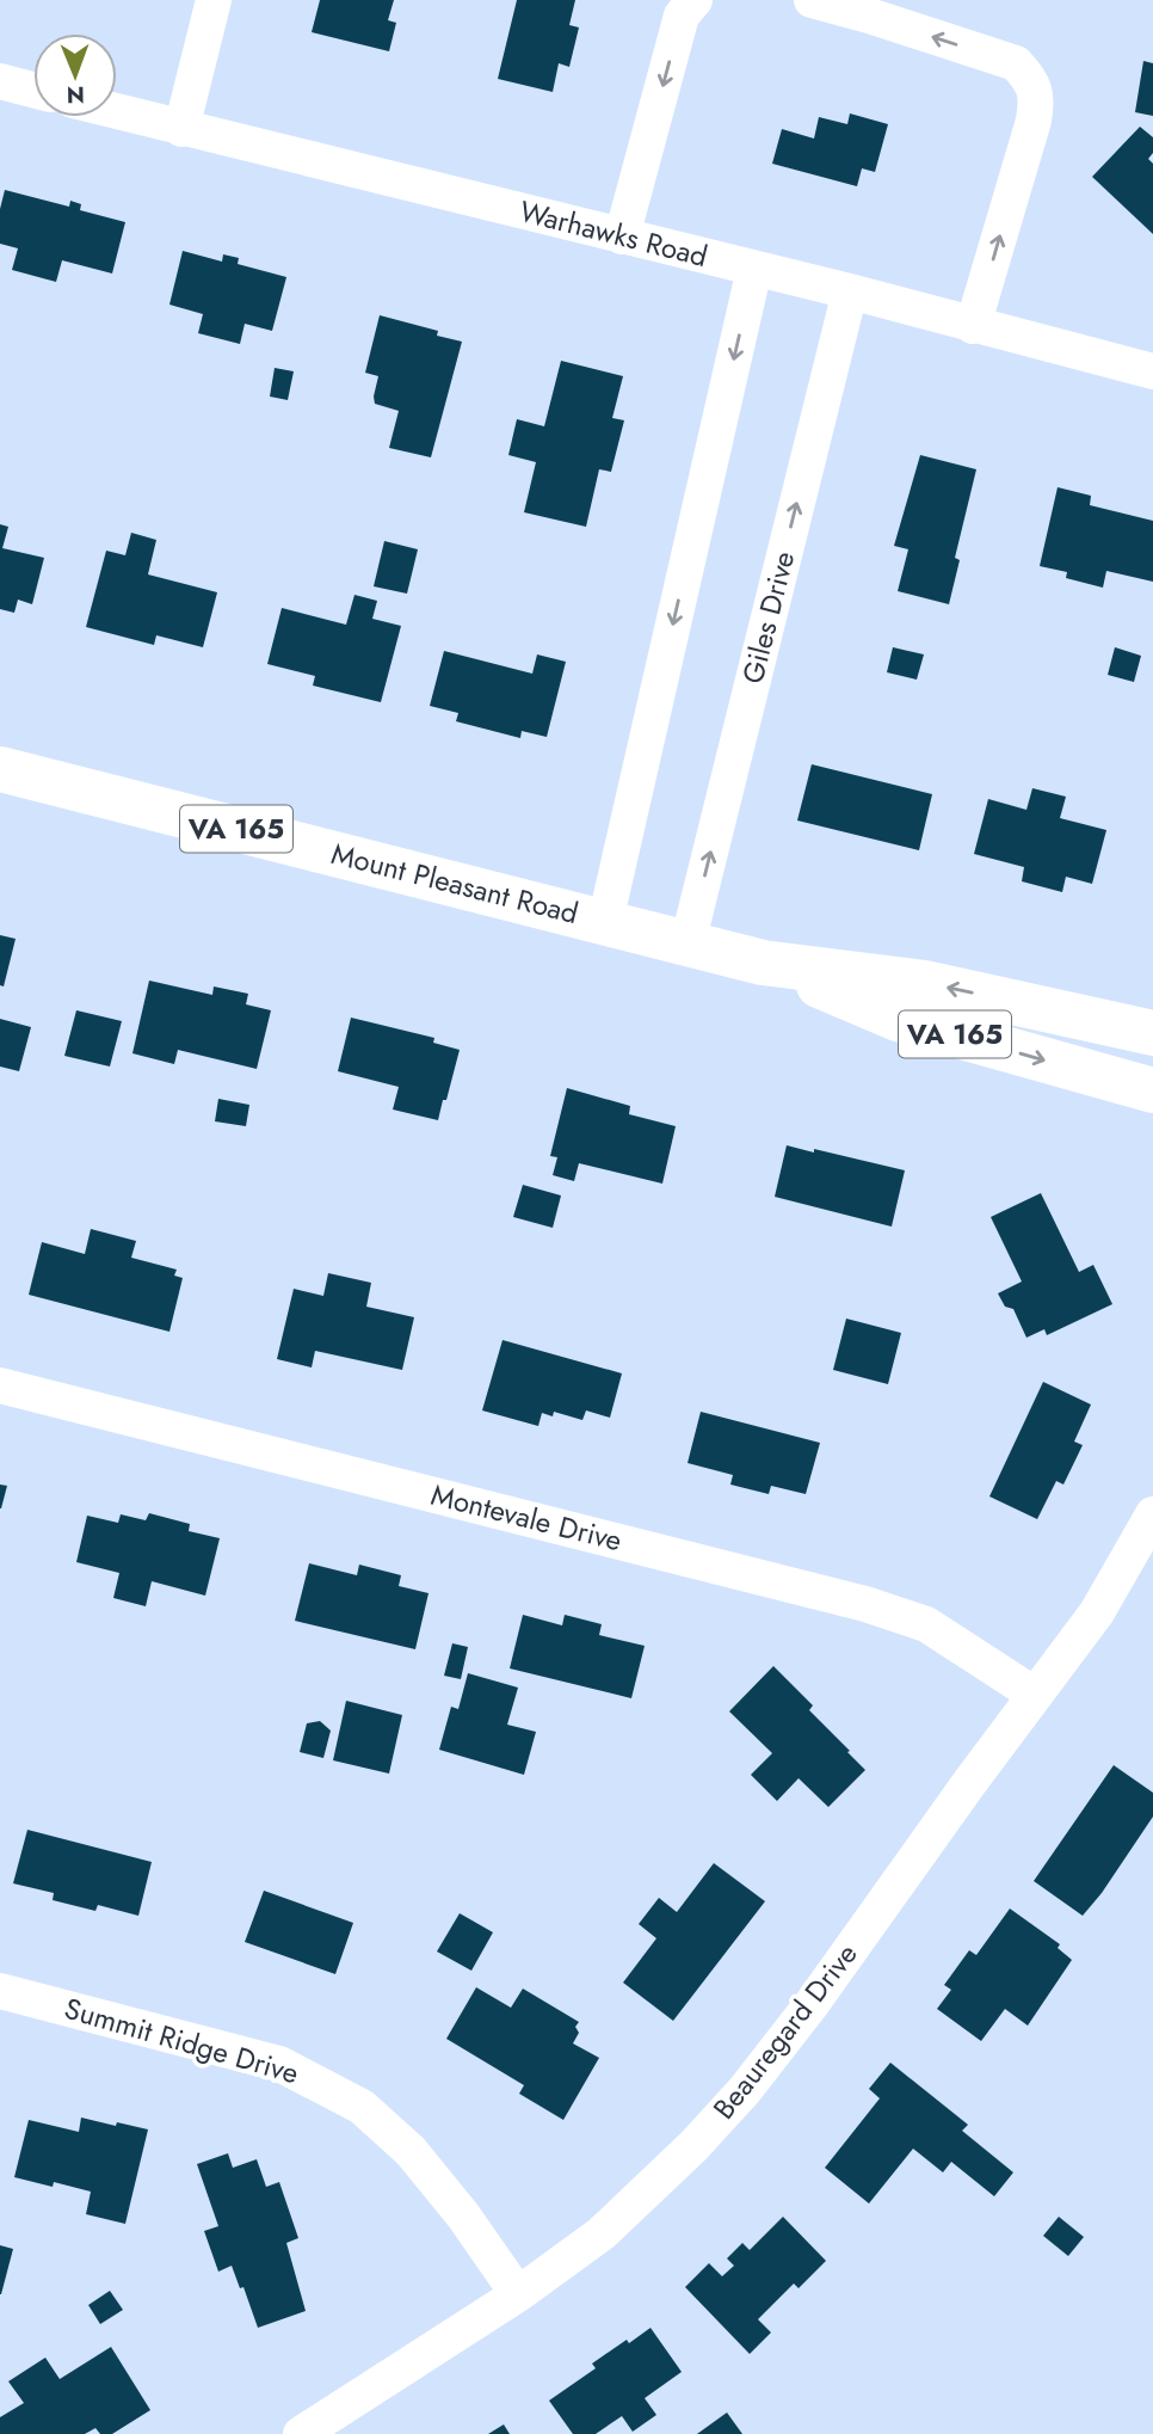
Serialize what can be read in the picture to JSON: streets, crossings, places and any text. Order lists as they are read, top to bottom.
{
  "streets": {
    "highway": ["VA 165", "Mount Pleasant Road"],
    "street": [
      "Warhawks Road",
      "Giles Drive",
      "Montevale Drive",
      "Beauregard Drive",
      "Summit Ridge Drive"
    ]
  },
  "crossings": [
    ["Warhawks Road", "Giles Drive"],
    ["Giles Drive", "Mount Pleasant Road"],
    ["Montevale Drive", "Beauregard Drive"],
    ["Beauregard Drive", "Summit Ridge Drive"]
  ],
  "north": "bottom"
}
